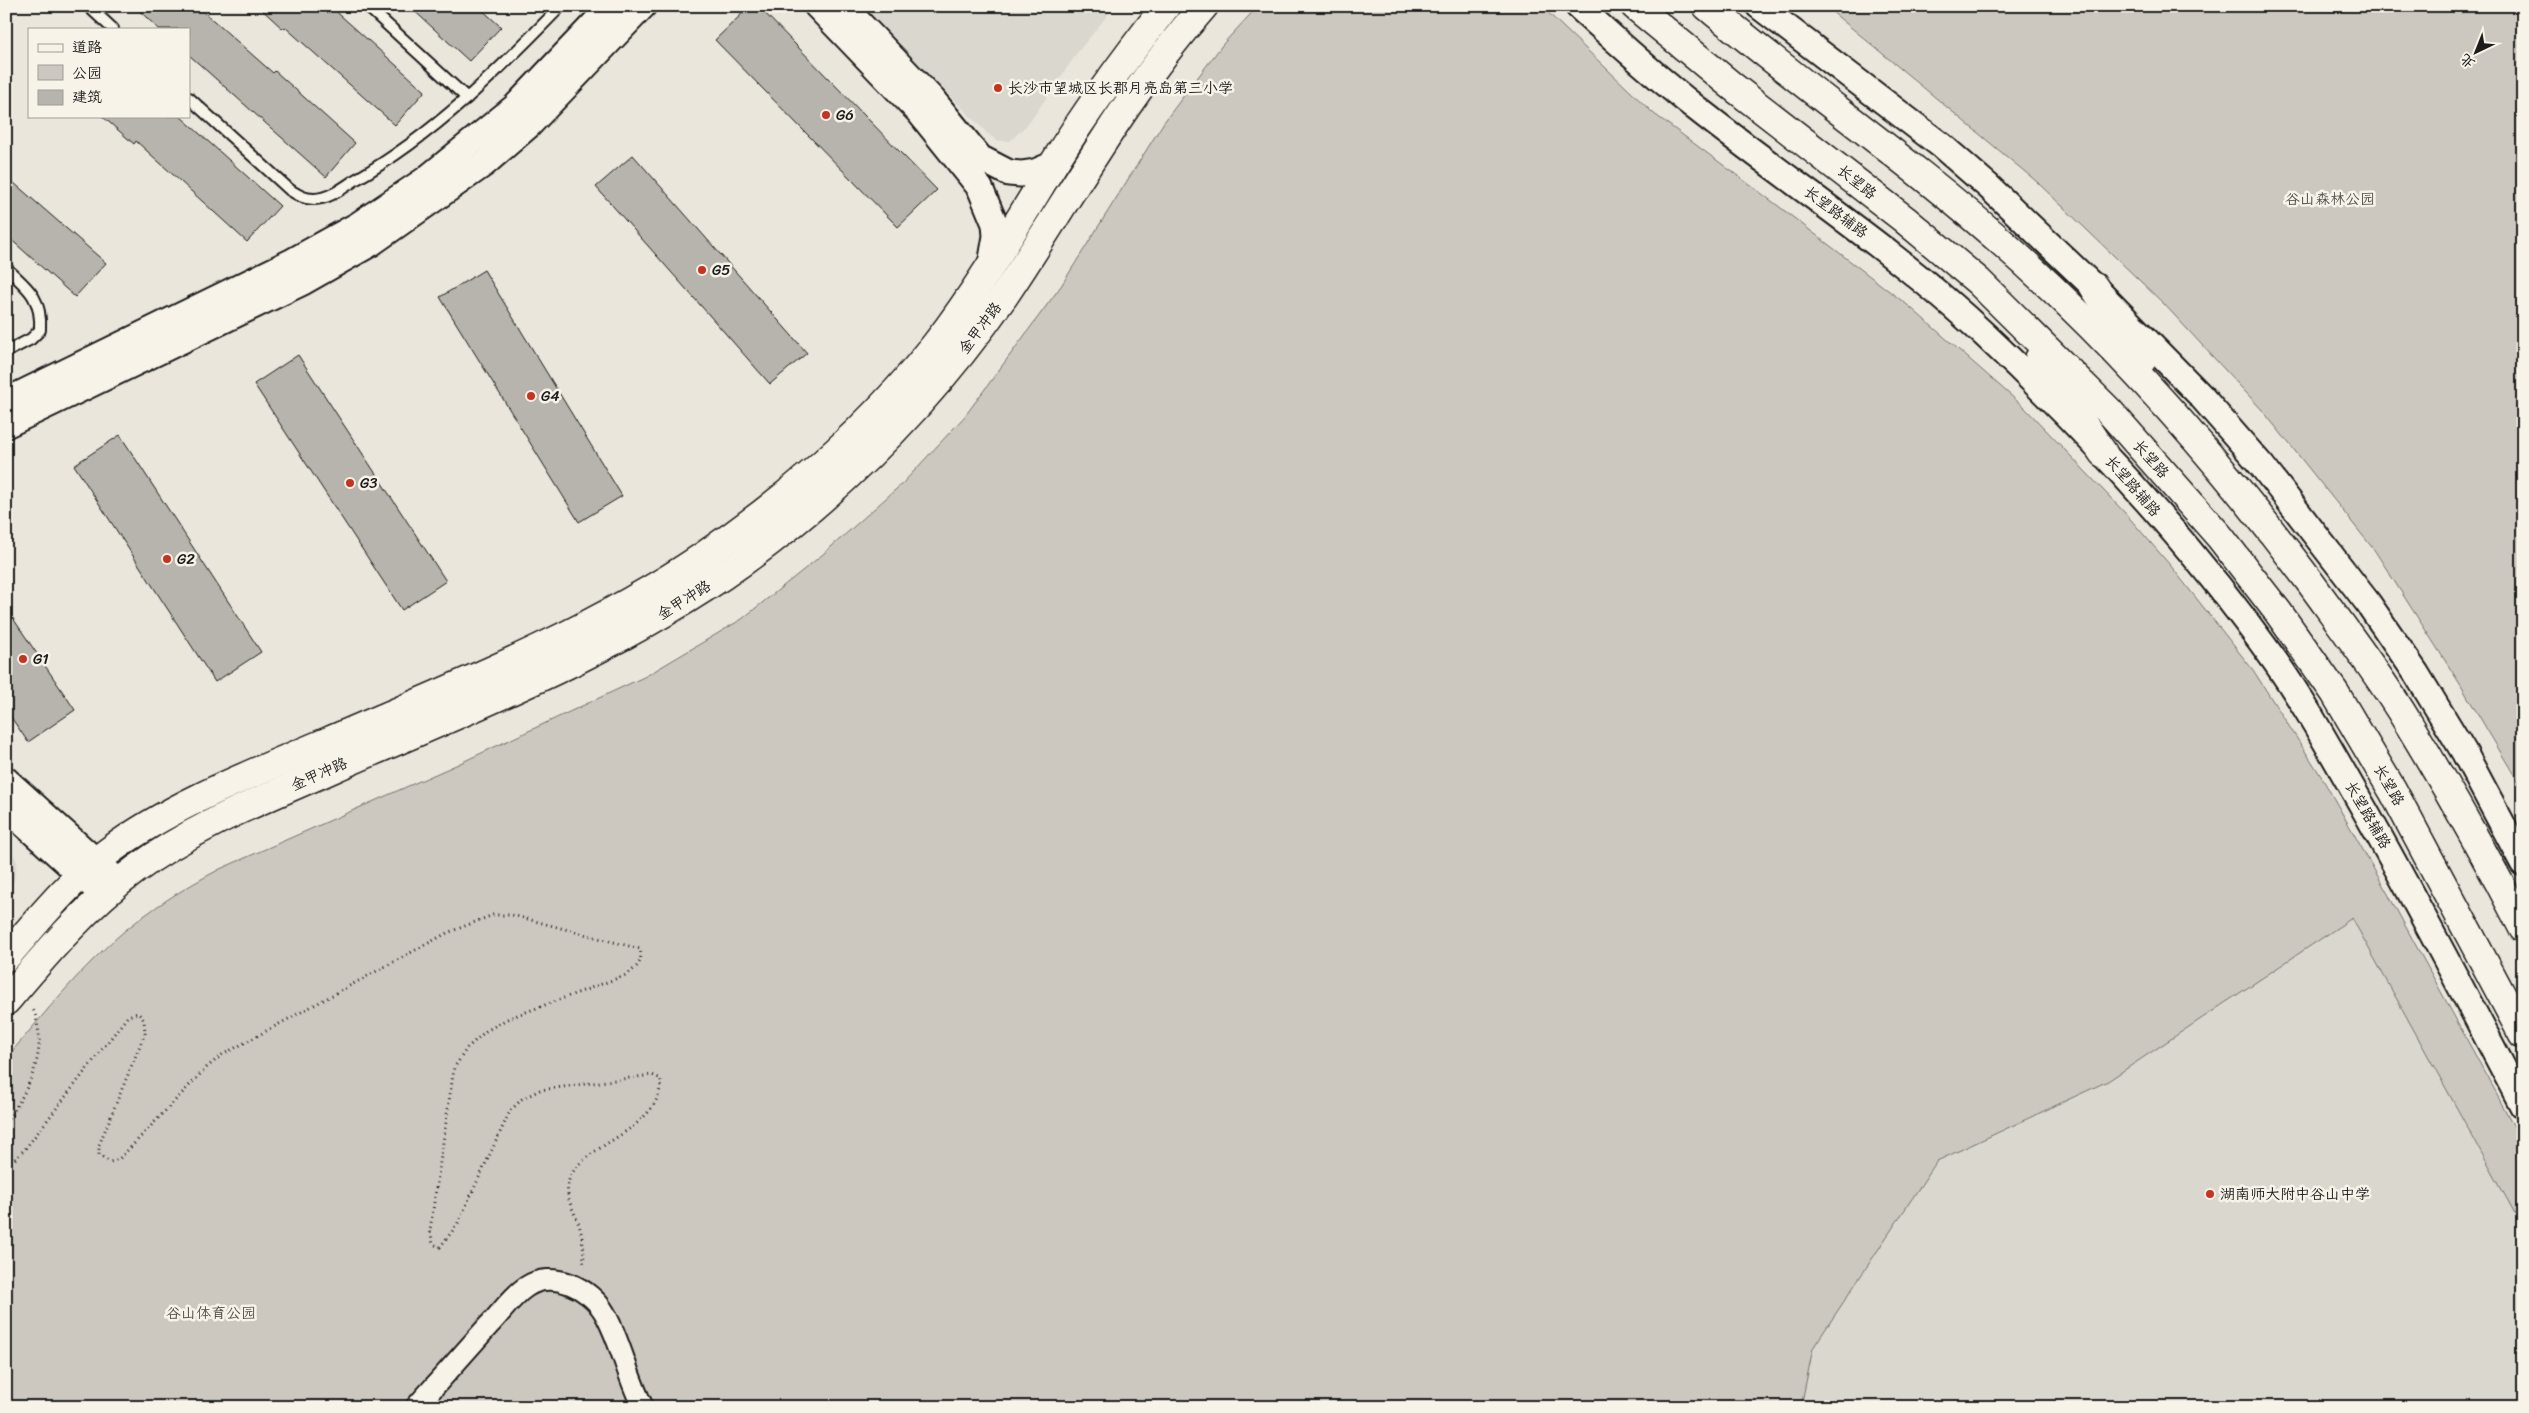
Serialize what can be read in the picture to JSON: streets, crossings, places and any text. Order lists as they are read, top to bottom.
{
  "streets": {
    "main road": ["长望路", "金甲冲路"],
    "street": ["长望路辅路"]
  },
  "parks": ["谷山森林公园", "谷山体育公园"],
  "places": [
    "长沙市望城区长郡月亮岛第三小学",
    "G6",
    "G5",
    "G4",
    "G3",
    "G2",
    "G1",
    "湖南师大附中谷山中学"
  ],
  "legend": ["道路", "公园", "建筑"],
  "north": "bottom left"
}
